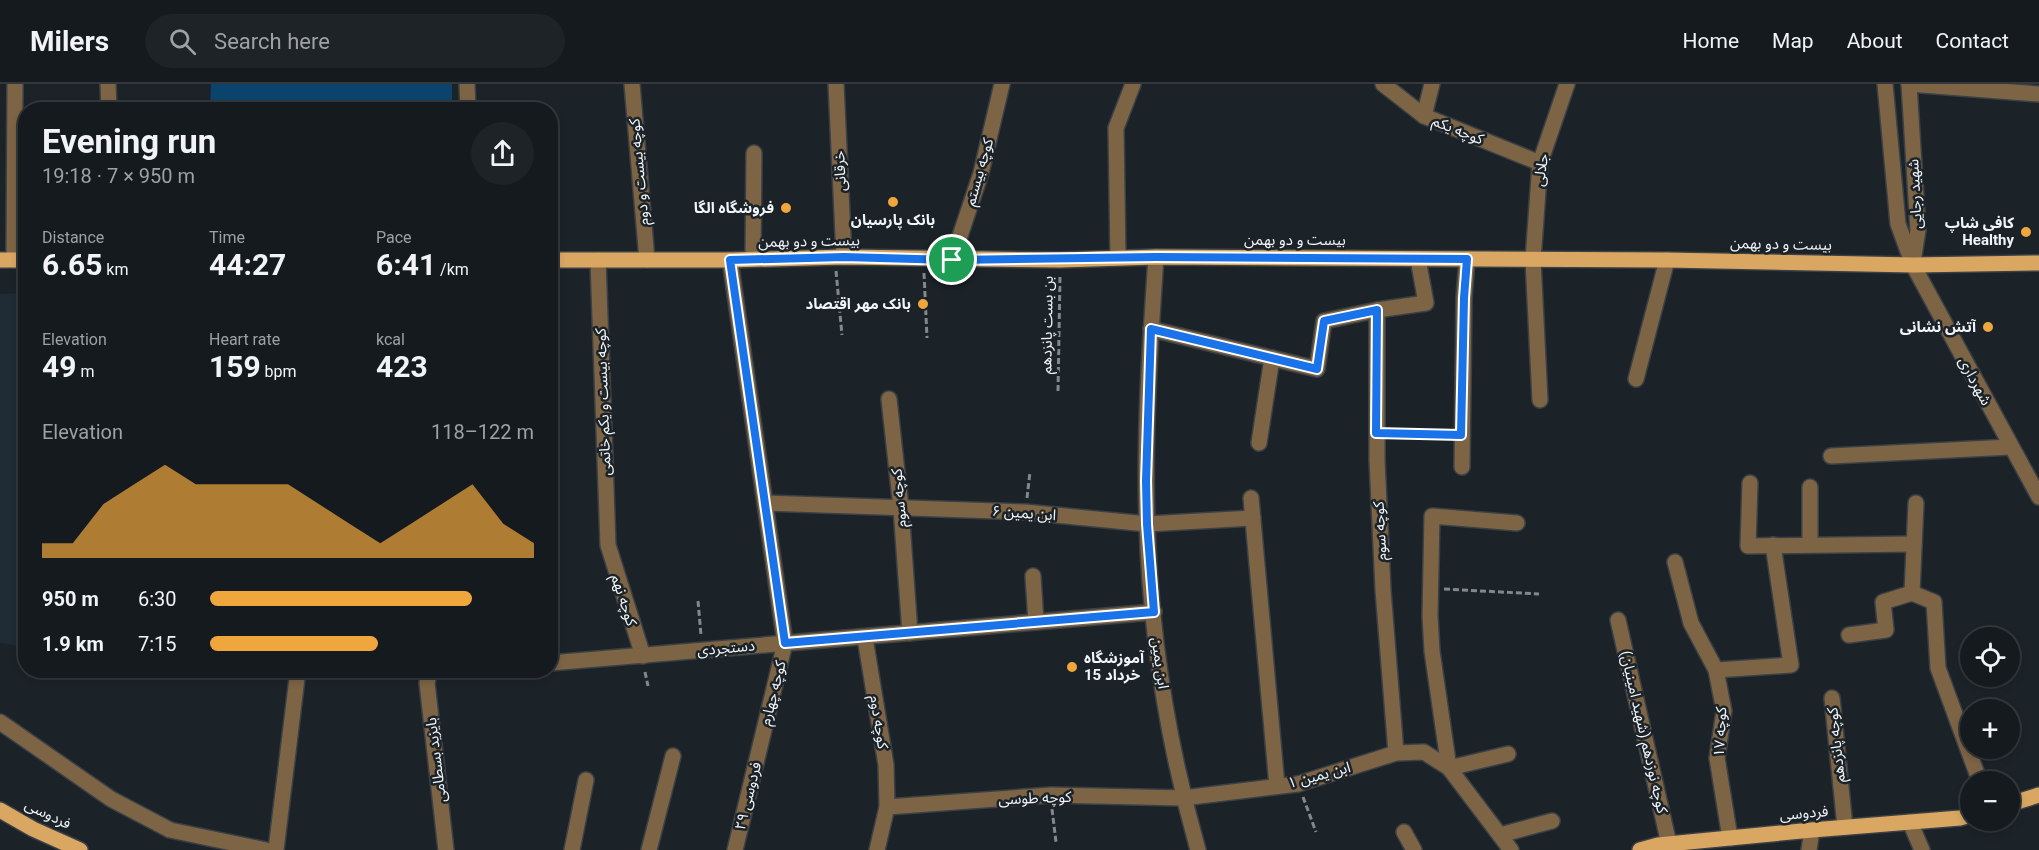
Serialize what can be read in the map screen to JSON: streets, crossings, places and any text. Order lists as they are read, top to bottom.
{
  "streets": {
    "main road": ["بیست و دو بهمن", "فردوسی"],
    "street": [
      "کوچه یکم",
      "جلالی",
      "خرقانی",
      "کوچه بیست و دوم",
      "کوچه بیستم",
      "شهید رجایی",
      "شهرداری",
      "کوچه بیست و یکم خاتمی",
      "کوچه سوم",
      "ابن یمین ۶",
      "کوچه نهم",
      "دستجردی",
      "ابن یمین",
      "کوچه چهارم",
      "کوچه دوم",
      "کوچه نوزدهم (شهید امینیان)",
      "۱۷ کوچه",
      "کوچه پانزدهم",
      "بایزید بسطامی",
      "ابن یمین ۱",
      "فردوسی ۲۹",
      "کوچه طوسی"
    ],
    "path": ["بن بست پانزدهم"]
  },
  "crossings": [
    ["کوچه یکم", "جلالی"],
    ["جلالی", "بیست و دو بهمن"],
    ["خرقانی", "بیست و دو بهمن"],
    ["کوچه بیست و دوم", "بیست و دو بهمن"],
    ["کوچه بیستم", "بیست و دو بهمن"],
    ["شهید رجایی", "بیست و دو بهمن"],
    ["شهید رجایی", "شهرداری"],
    ["بیست و دو بهمن", "بن بست پانزدهم"],
    ["بیست و دو بهمن", "شهرداری"],
    ["بیست و دو بهمن", "کوچه بیست و یکم خاتمی"],
    ["بیست و دو بهمن", "ابن یمین"],
    ["کوچه بیست و یکم خاتمی", "کوچه نهم"],
    ["کوچه سوم", "ابن یمین ۶"],
    ["کوچه سوم", "دستجردی"],
    ["کوچه سوم", "ابن یمین ۱"],
    ["ابن یمین ۶", "ابن یمین"],
    ["کوچه نهم", "دستجردی"],
    ["دستجردی", "ابن یمین"],
    ["دستجردی", "کوچه چهارم"],
    ["دستجردی", "کوچه دوم"],
    ["ابن یمین", "ابن یمین ۱"],
    ["ابن یمین", "کوچه طوسی"],
    ["کوچه چهارم", "فردوسی ۲۹"],
    ["کوچه دوم", "کوچه طوسی"],
    ["کوچه نوزدهم (شهید امینیان)", "فردوسی"],
    ["۱۷ کوچه", "فردوسی"],
    ["کوچه پانزدهم", "فردوسی"],
    ["ابن یمین ۱", "کوچه طوسی"]
  ],
  "places": [
    "بانک پارسیان",
    "فروشگاه الگا",
    "کافی شاپ Healthy",
    "بانک مهر اقتصاد",
    "آتش نشانی",
    "آموزشگاه 15 خرداد"
  ],
  "page": {
    "header": "Milers",
    "search": "Search here",
    "nav": [
      "Home",
      "Map",
      "About",
      "Contact"
    ],
    "heading": ["Evening run", "19:18 · 7 × 950 m"],
    "stats": [
      ["Distance", "6.65 km"],
      ["Time", "44:27"],
      ["Pace", "6:41 /km"],
      ["Elevation", "49 m"],
      ["Heart rate", "159 bpm"],
      ["kcal", "423"]
    ],
    "chart": ["Elevation", "118–122 m"],
    "list": [
      {
        "name": "950 m",
        "note": "6:30"
      },
      {
        "name": "1.9 km",
        "note": "7:15"
      }
    ],
    "map_buttons": ["+", "−"]
  }
}
